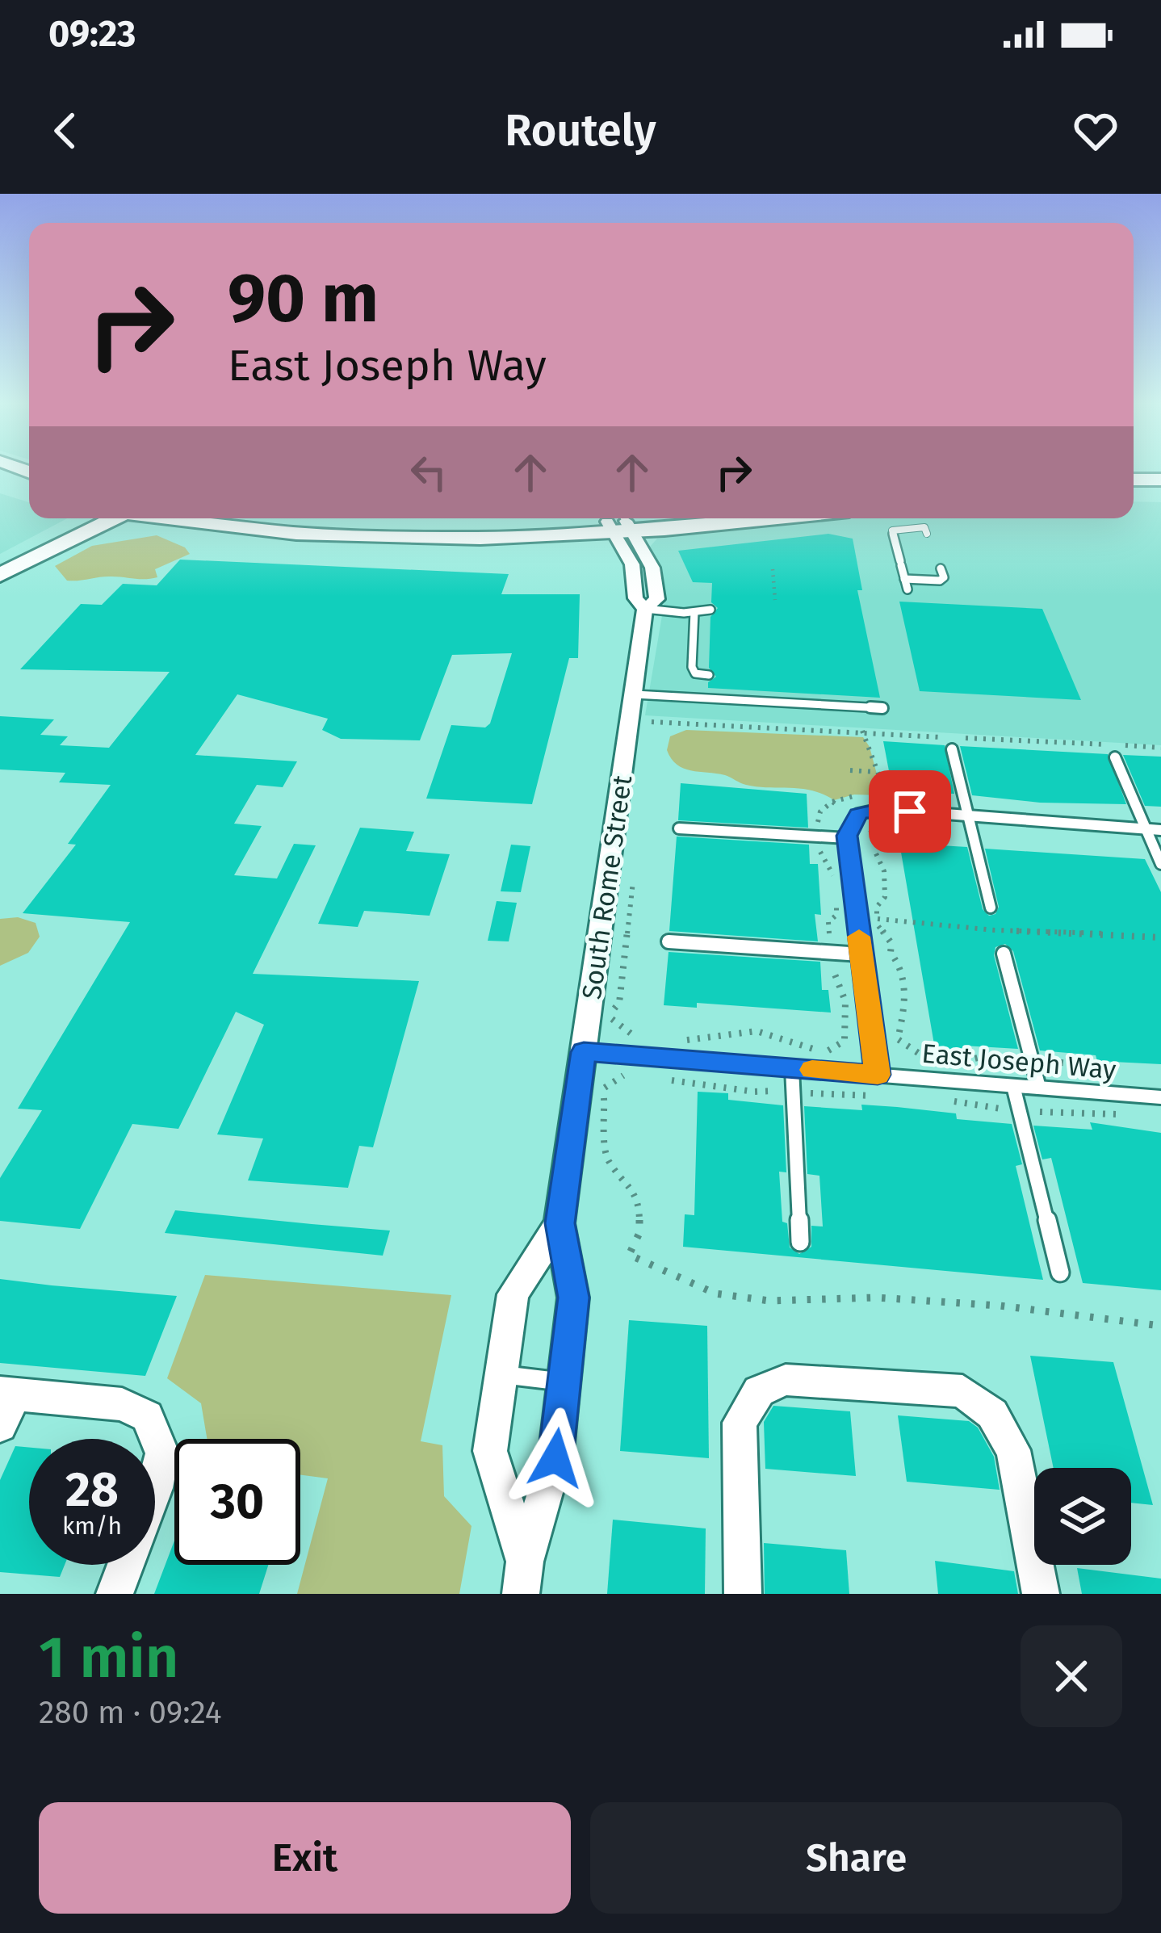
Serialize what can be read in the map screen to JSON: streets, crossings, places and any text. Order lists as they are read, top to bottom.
{
  "streets": {
    "street": ["South Rome Street"],
    "lane": ["East Joseph Way"]
  },
  "crossings": [
    ["South Rome Street", "East Joseph Way"]
  ],
  "page": {
    "status": "09:23",
    "header": "Routely",
    "turn": ["90 m", "East Joseph Way"],
    "speed": "28 km/h",
    "limit": "30",
    "heading": ["1 min", "280 m · 09:24"],
    "buttons": ["Exit", "Share"]
  }
}
